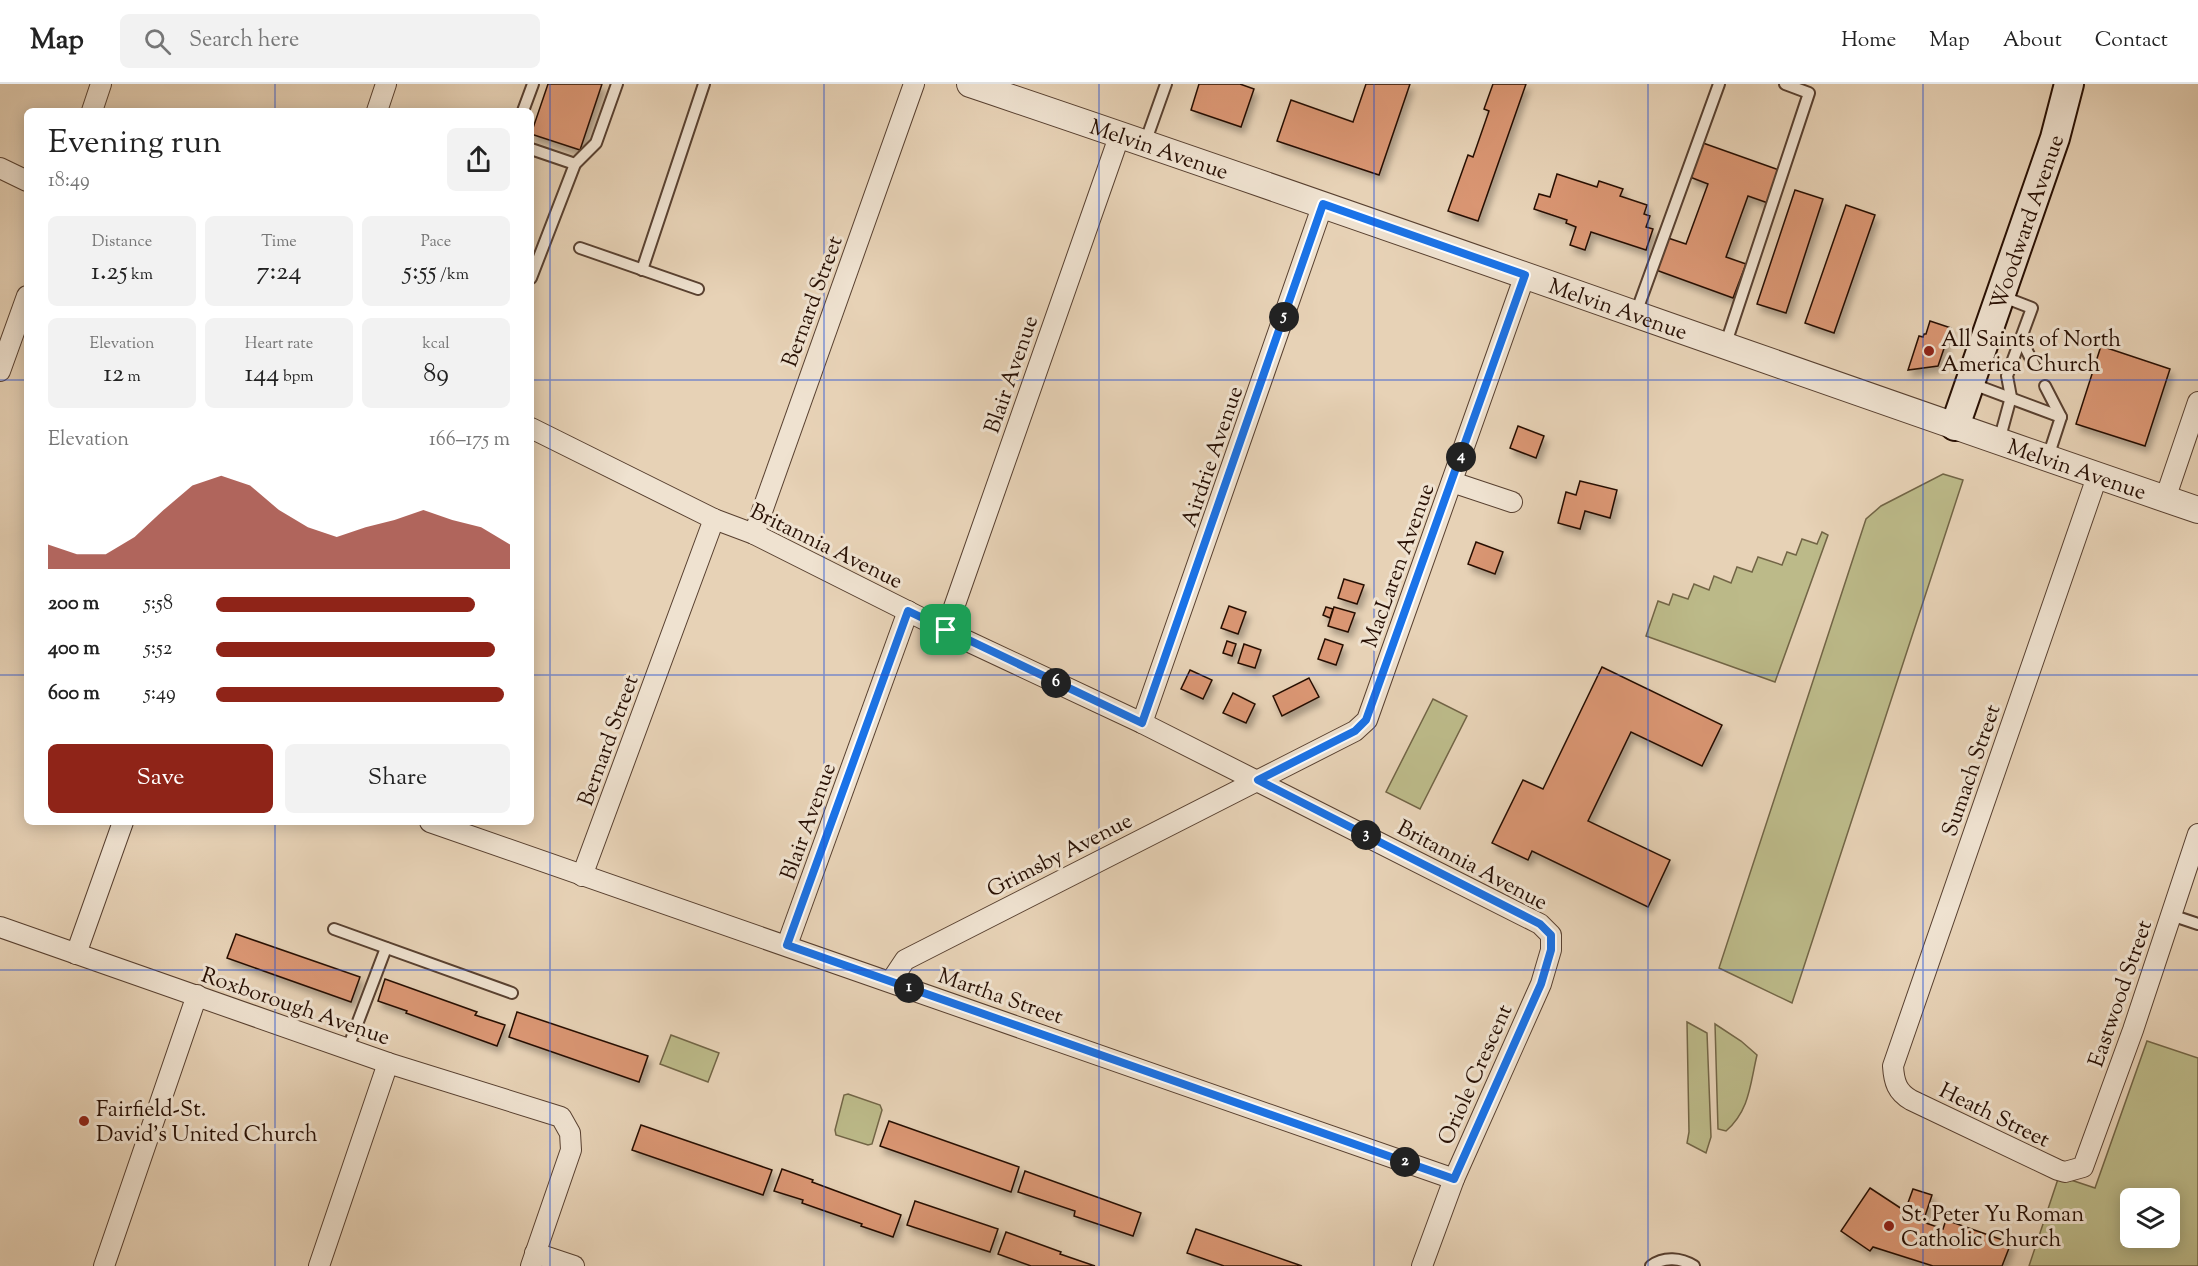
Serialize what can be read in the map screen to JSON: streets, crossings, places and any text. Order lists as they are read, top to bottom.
{
  "streets": {
    "main road": ["Woodward Avenue"],
    "street": [
      "Melvin Avenue",
      "Bernard Street",
      "Blair Avenue",
      "Airdrie Avenue",
      "Britannia Avenue",
      "MacLaren Avenue",
      "Sumach Street",
      "Grimsby Avenue",
      "Eastwood Street",
      "Martha Street",
      "Roxborough Avenue",
      "Oriole Crescent",
      "Heath Street"
    ]
  },
  "crossings": [
    ["Melvin Avenue", "Woodward Avenue"],
    ["Melvin Avenue", "Blair Avenue"],
    ["Melvin Avenue", "Airdrie Avenue"],
    ["Melvin Avenue", "MacLaren Avenue"],
    ["Melvin Avenue", "Sumach Street"],
    ["Bernard Street", "Britannia Avenue"],
    ["Bernard Street", "Martha Street"],
    ["Blair Avenue", "Britannia Avenue"],
    ["Blair Avenue", "Martha Street"],
    ["Airdrie Avenue", "Britannia Avenue"],
    ["Britannia Avenue", "MacLaren Avenue"],
    ["Britannia Avenue", "Grimsby Avenue"],
    ["Britannia Avenue", "Oriole Crescent"],
    ["MacLaren Avenue", "Grimsby Avenue"],
    ["Sumach Street", "Heath Street"],
    ["Grimsby Avenue", "Martha Street"],
    ["Eastwood Street", "Heath Street"],
    ["Martha Street", "Oriole Crescent"]
  ],
  "places": ["All Saints of North America Church", "Fairfield-St. David's United Church", "St. Peter Yu Roman Catholic Church"],
  "page": {
    "header": "Map",
    "search": "Search here",
    "nav": [
      "Home",
      "Map",
      "About",
      "Contact"
    ],
    "heading": ["Evening run", "18:49"],
    "stats": [
      ["Distance", "1.25 km"],
      ["Time", "7:24"],
      ["Pace", "5:55 /km"],
      ["Elevation", "12 m"],
      ["Heart rate", "144 bpm"],
      ["kcal", "89"]
    ],
    "pins": [
      "5",
      "4",
      "6",
      "3",
      "1",
      "2"
    ],
    "chart": ["Elevation", "166–175 m"],
    "list": [
      {
        "name": "200 m",
        "note": "5:58"
      },
      {
        "name": "400 m",
        "note": "5:52"
      },
      {
        "name": "600 m",
        "note": "5:49"
      }
    ],
    "buttons": ["Save", "Share"]
  }
}
